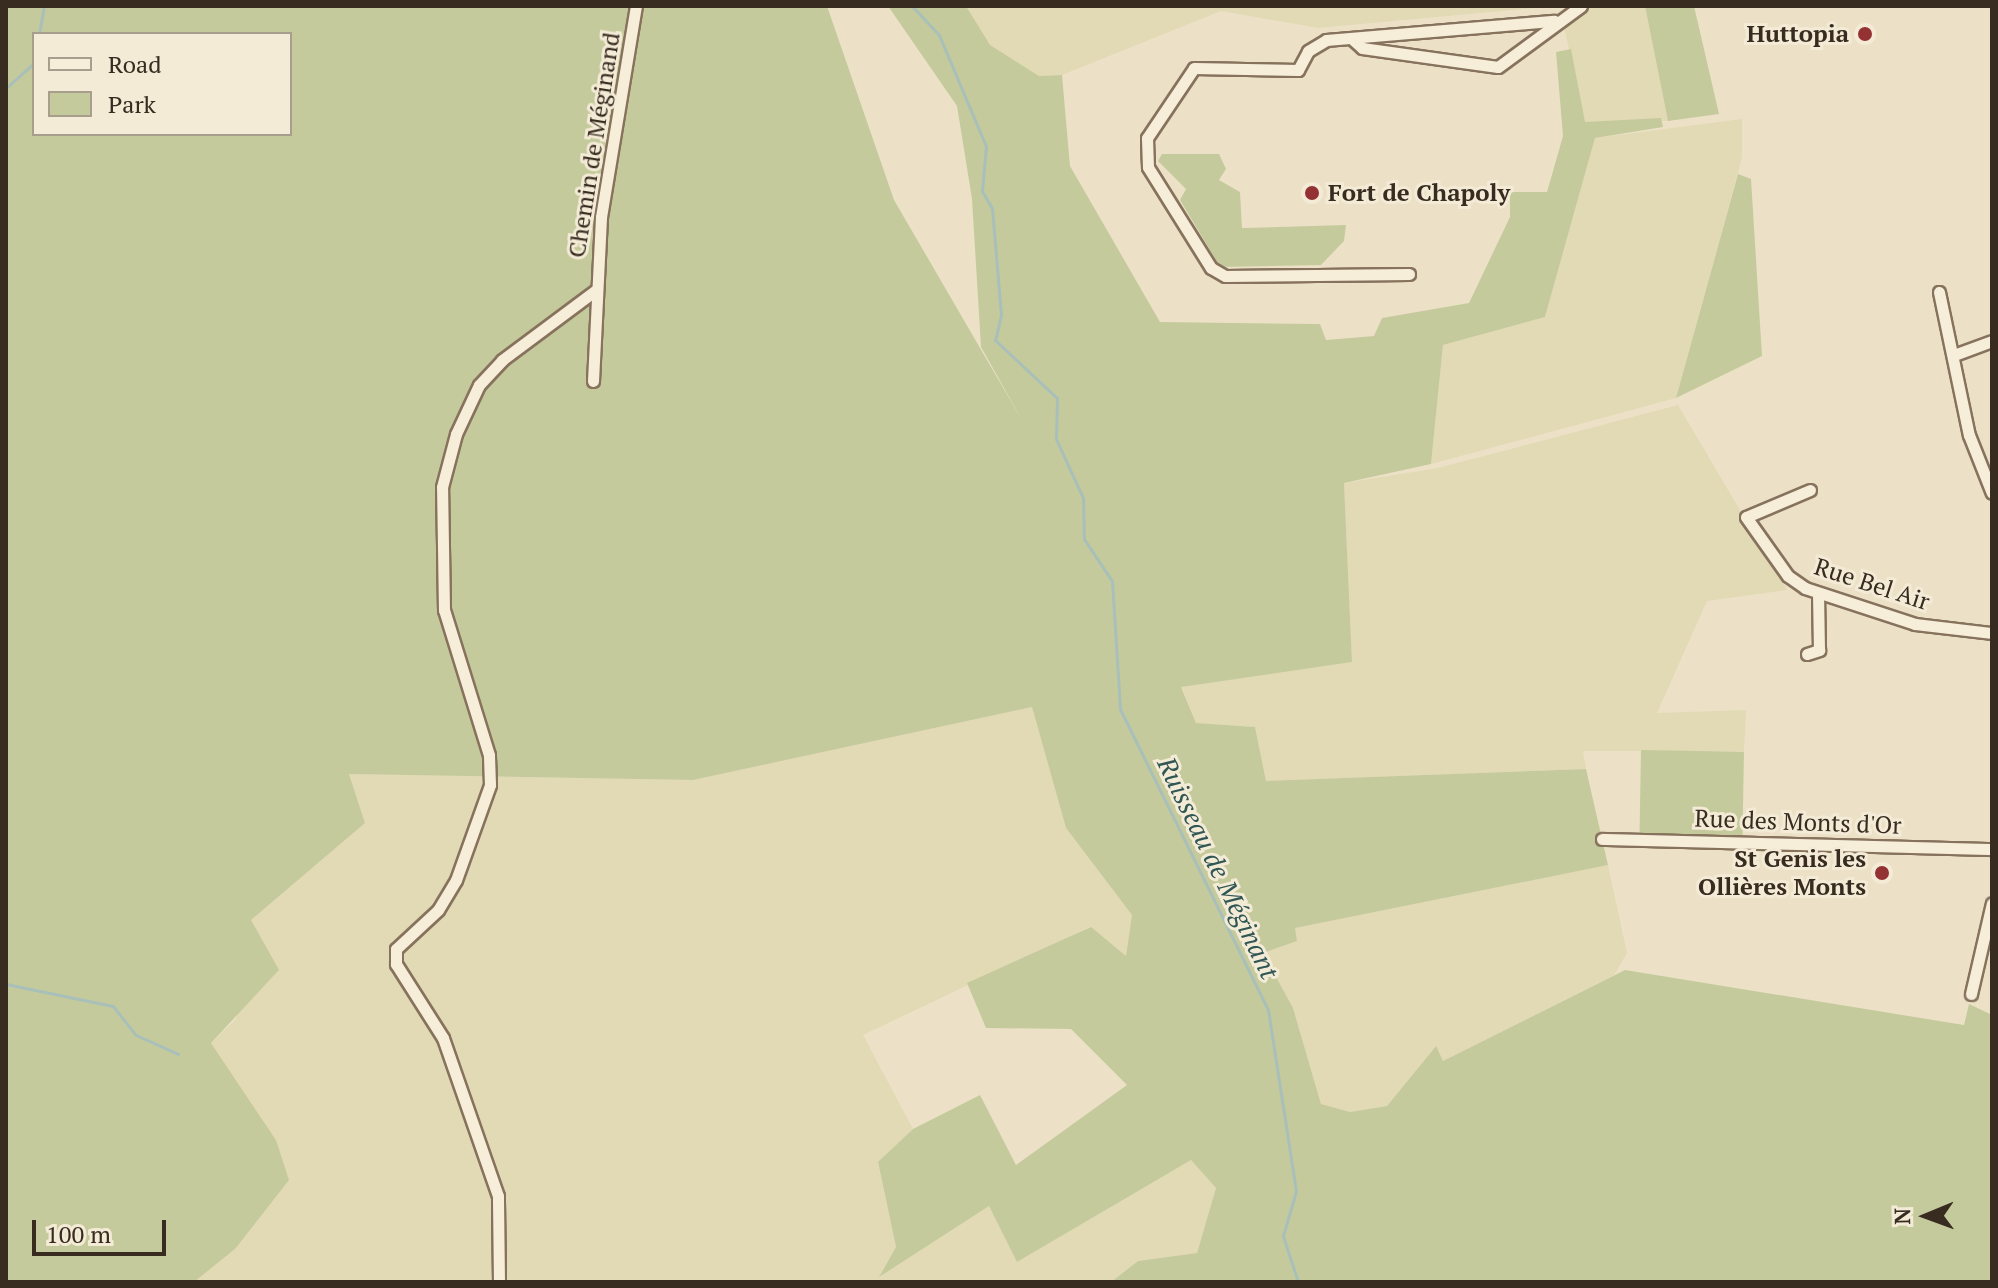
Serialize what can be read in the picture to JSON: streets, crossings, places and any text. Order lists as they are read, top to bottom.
{
  "streets": {
    "street": ["Chemin de Méginand", "Rue Bel Air", "Rue des Monts d'Or"]
  },
  "water": ["Ruisseau de Méginant"],
  "places": ["Huttopia", "Fort de Chapoly", "St Genis les Ollières Monts"],
  "legend": ["Road", "Park"],
  "scale_bar": "100 m",
  "north": "left"
}
